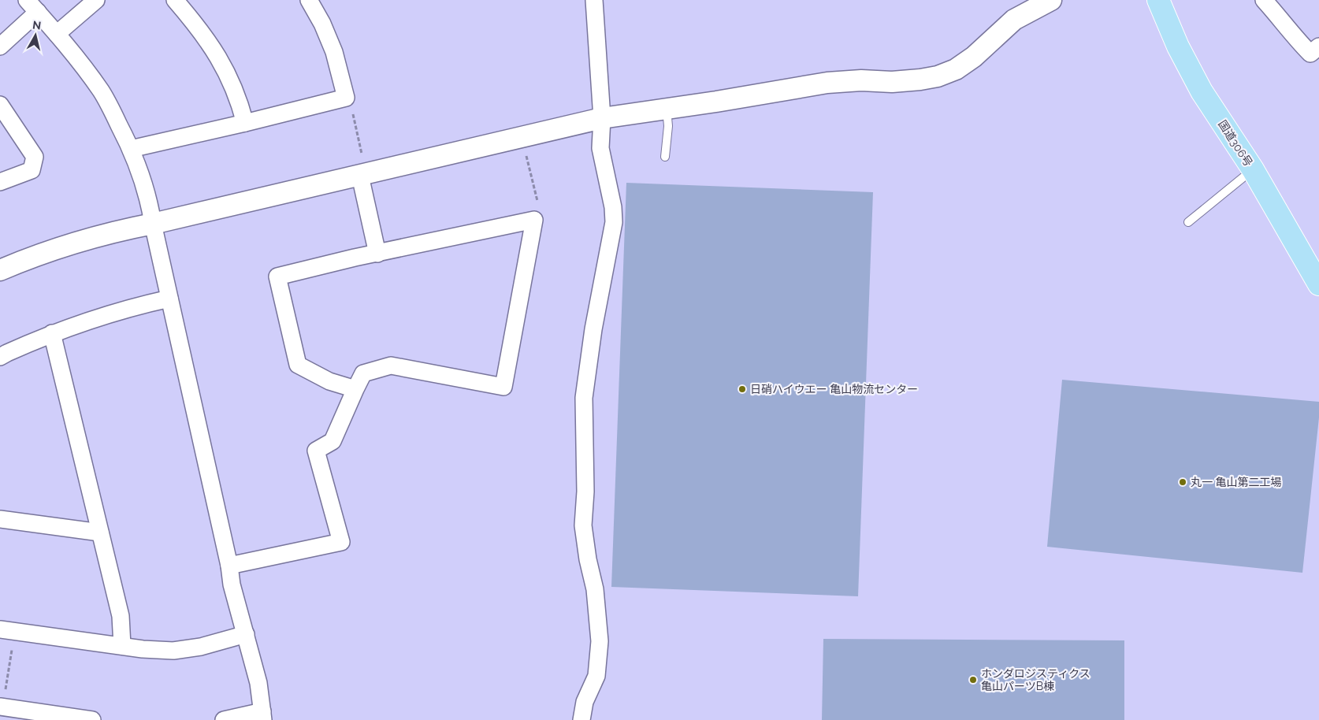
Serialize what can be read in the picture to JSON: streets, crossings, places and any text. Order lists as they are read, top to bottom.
{
  "streets": {
    "highway": ["国道306号"]
  },
  "places": ["日硝ハイウエー 亀山物流センター", "丸一 亀山第二工場", "ホンダロジスティクス 亀山パーツB棟"],
  "north": "top"
}
